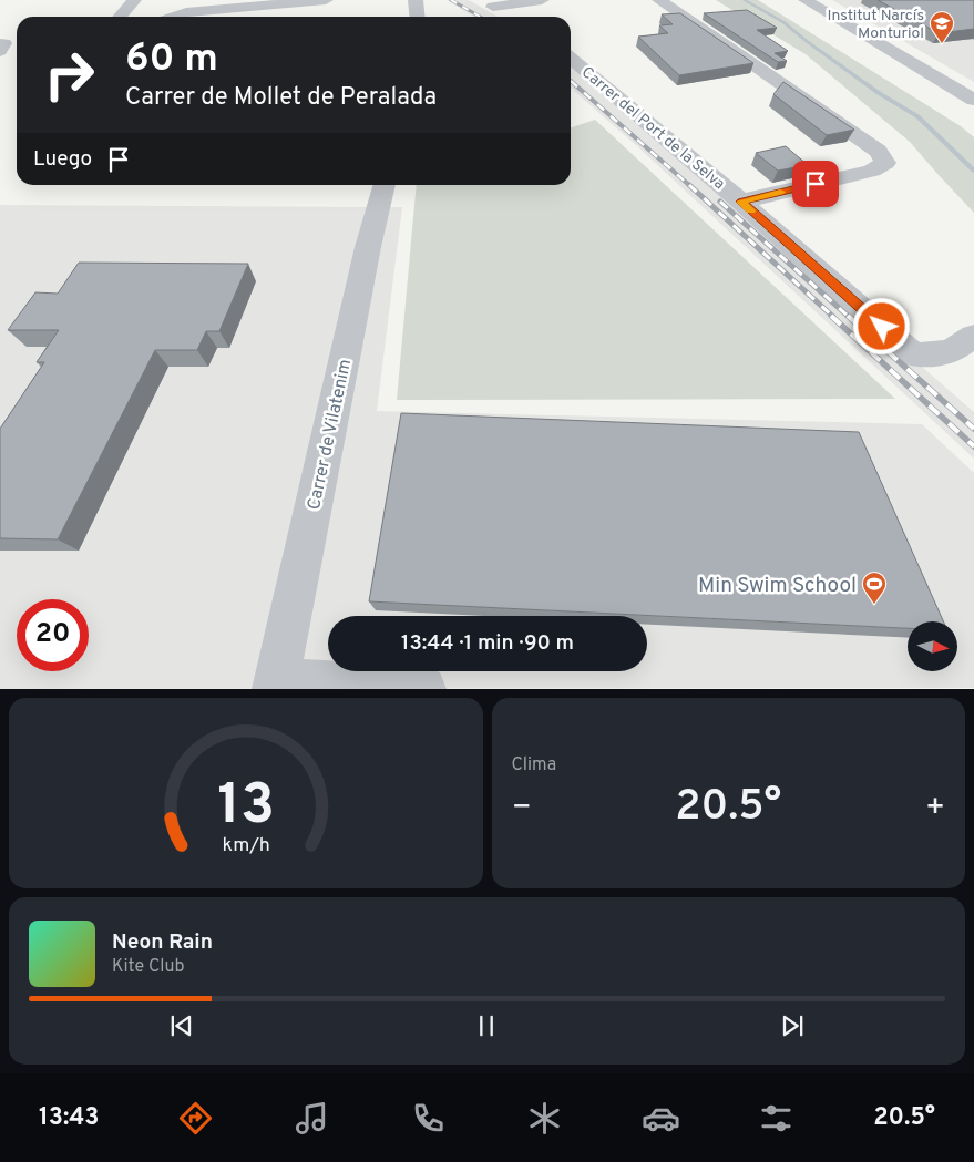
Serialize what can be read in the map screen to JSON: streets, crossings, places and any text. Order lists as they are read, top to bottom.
{
  "streets": {
    "street": ["Carrer del Port de la Selva", "Carrer de Vilatenim"]
  },
  "places": {
    "school or university": ["Institut Narcís Monturiol"],
    "sports": ["Min Swim School"]
  },
  "north": "right",
  "page": {
    "turn": ["60 m", "Carrer de Mollet de Peralada"],
    "then": "Luego",
    "limit": "20",
    "trip": "13:44 · 1 min · 90 m",
    "tile": "Clima",
    "heat": ["−", "20.5°", "+"],
    "song": ["Neon Rain", "Kite Club"],
    "tabs": ["13:43", "20.5°"],
    "gauge": ["13", "km/h"]
  }
}
